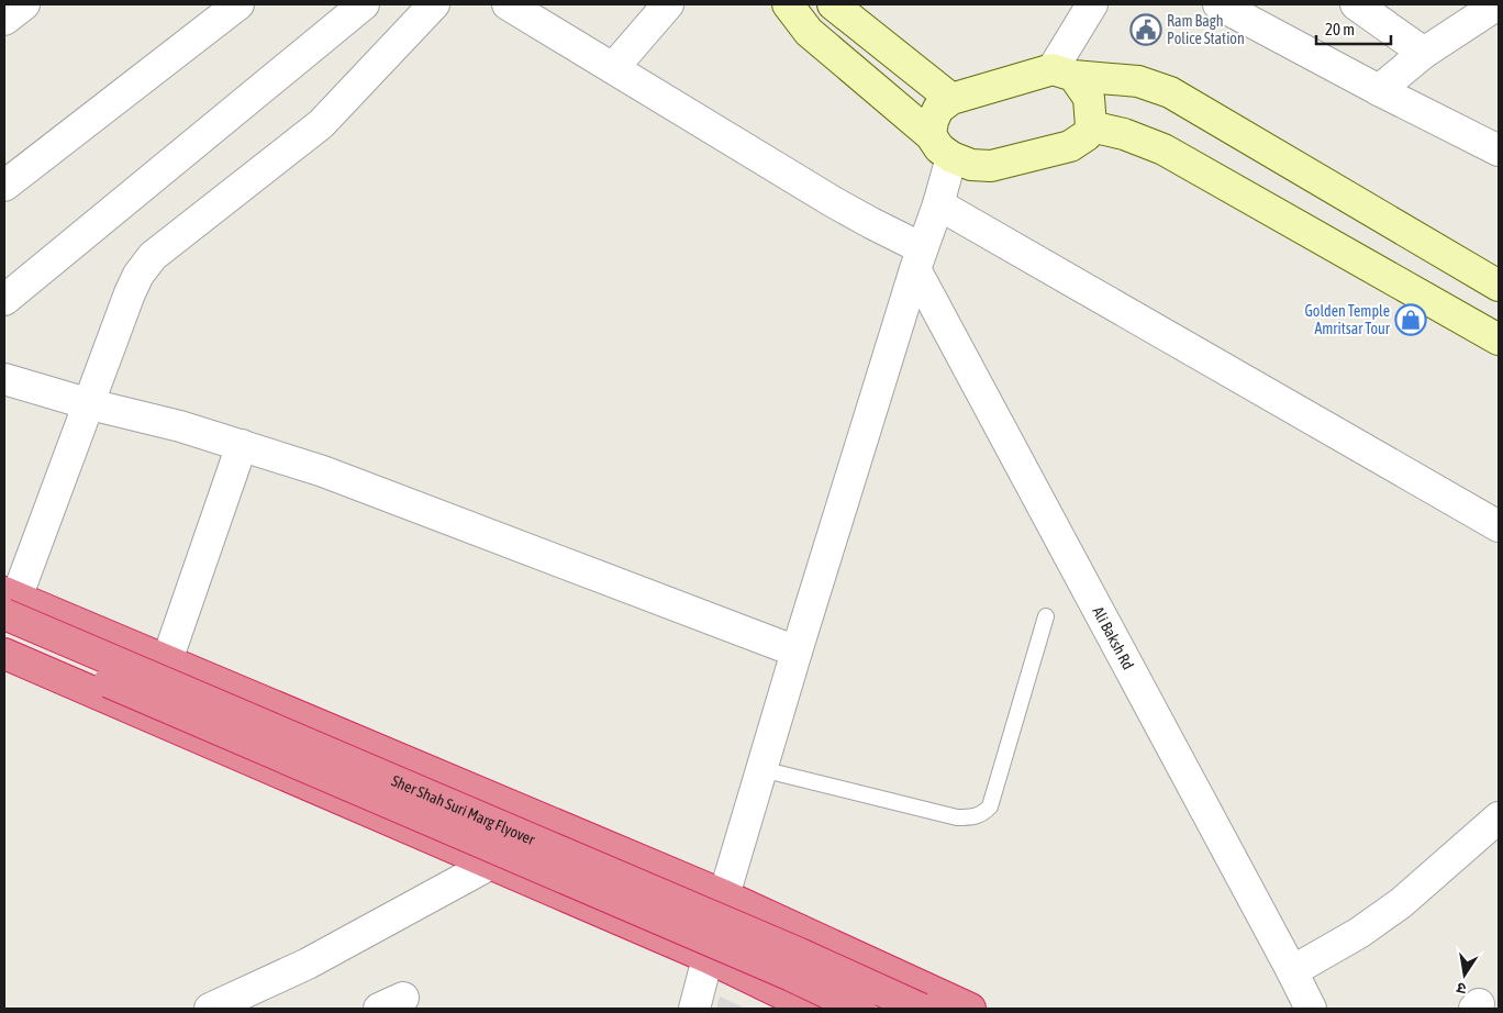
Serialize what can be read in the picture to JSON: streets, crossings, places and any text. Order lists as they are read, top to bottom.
{
  "streets": {
    "highway": ["Sher Shah Suri Marg Flyover"],
    "street": ["Ali Baksh Rd"]
  },
  "places": {
    "public building": ["Ram Bagh Police Station"],
    "shop": ["Golden Temple Amritsar Tour"]
  },
  "scale_bar": "20 m",
  "north": "bottom"
}
